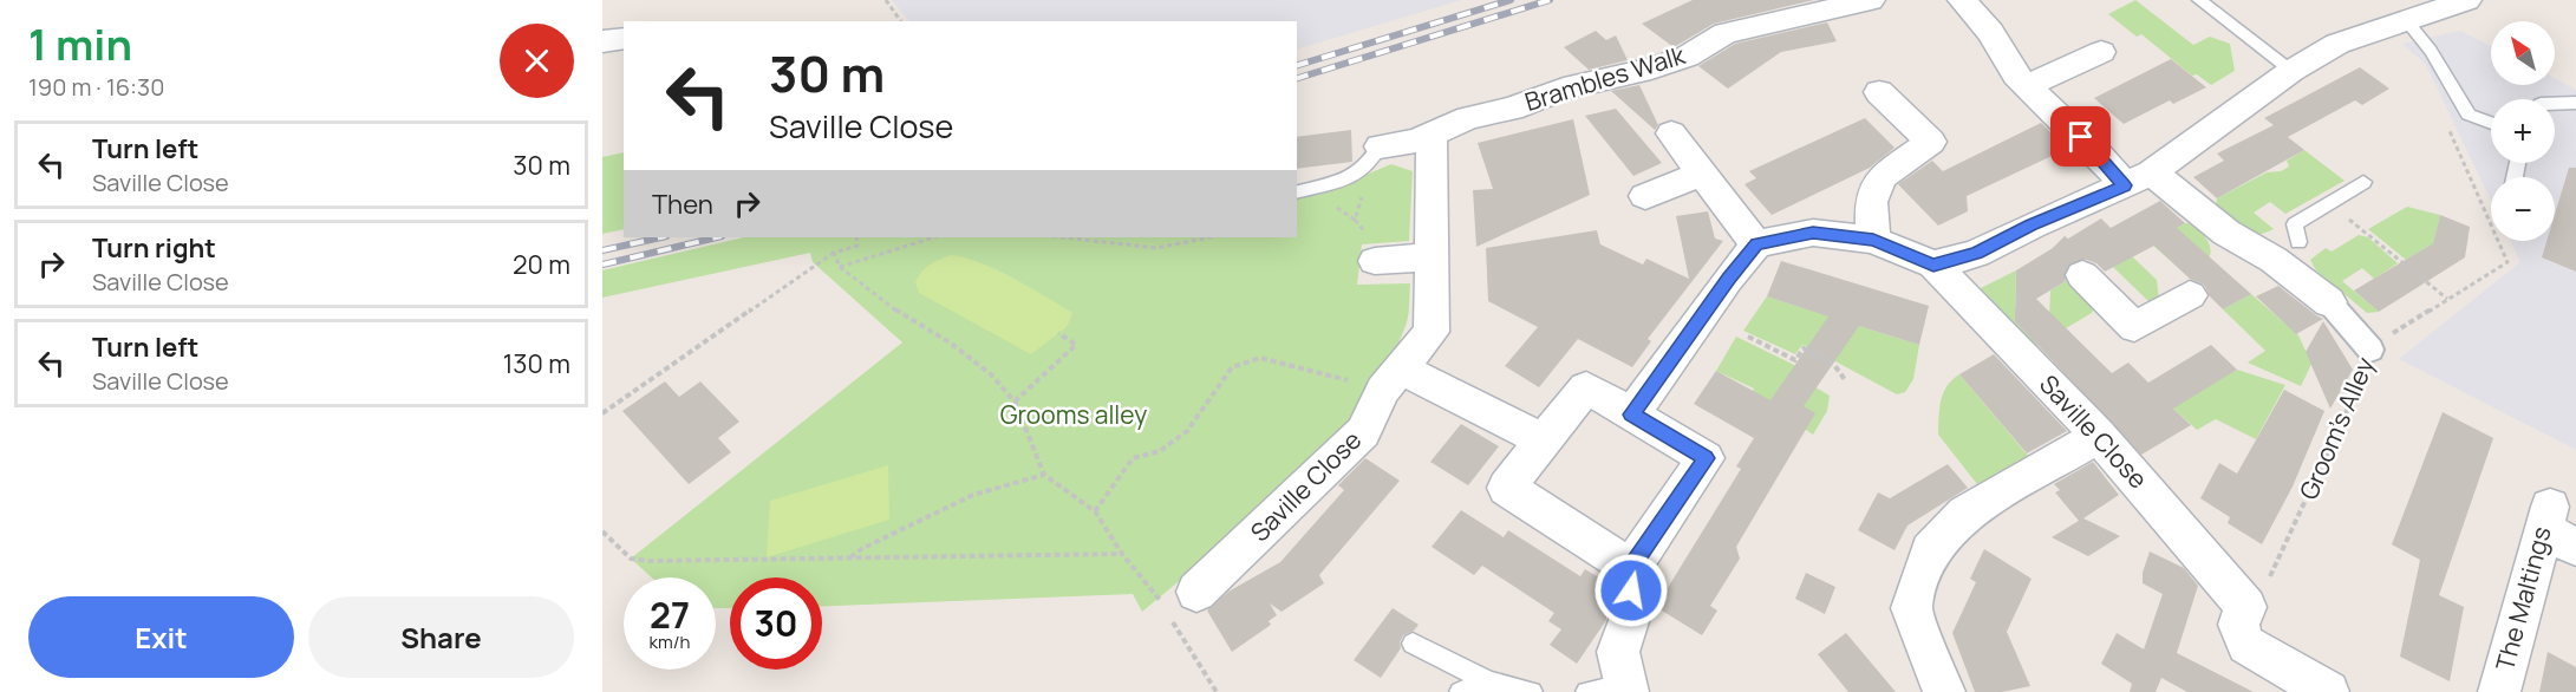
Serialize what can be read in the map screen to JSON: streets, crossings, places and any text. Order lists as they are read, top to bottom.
{
  "streets": {
    "street": ["Brambles Walk", "Saville Close", "The Maltings"],
    "path": ["Groom's Alley"]
  },
  "crossings": [
    ["Brambles Walk", "Saville Close"],
    ["Groom's Alley", "Saville Close"]
  ],
  "parks": ["Grooms alley"],
  "north": "top left",
  "page": {
    "heading": ["1 min", "190 m · 16:30"],
    "map_buttons": ["+", "−"],
    "turn": ["30 m", "Saville Close"],
    "list": [
      {
        "name": "Turn left",
        "note": "Saville Close",
        "value": "30 m"
      },
      {
        "name": "Turn right",
        "note": "Saville Close",
        "value": "20 m"
      },
      {
        "name": "Turn left",
        "note": "Saville Close",
        "value": "130 m"
      }
    ],
    "then": "Then",
    "speed": "27 km/h",
    "limit": "30",
    "buttons": ["Exit", "Share"]
  }
}
